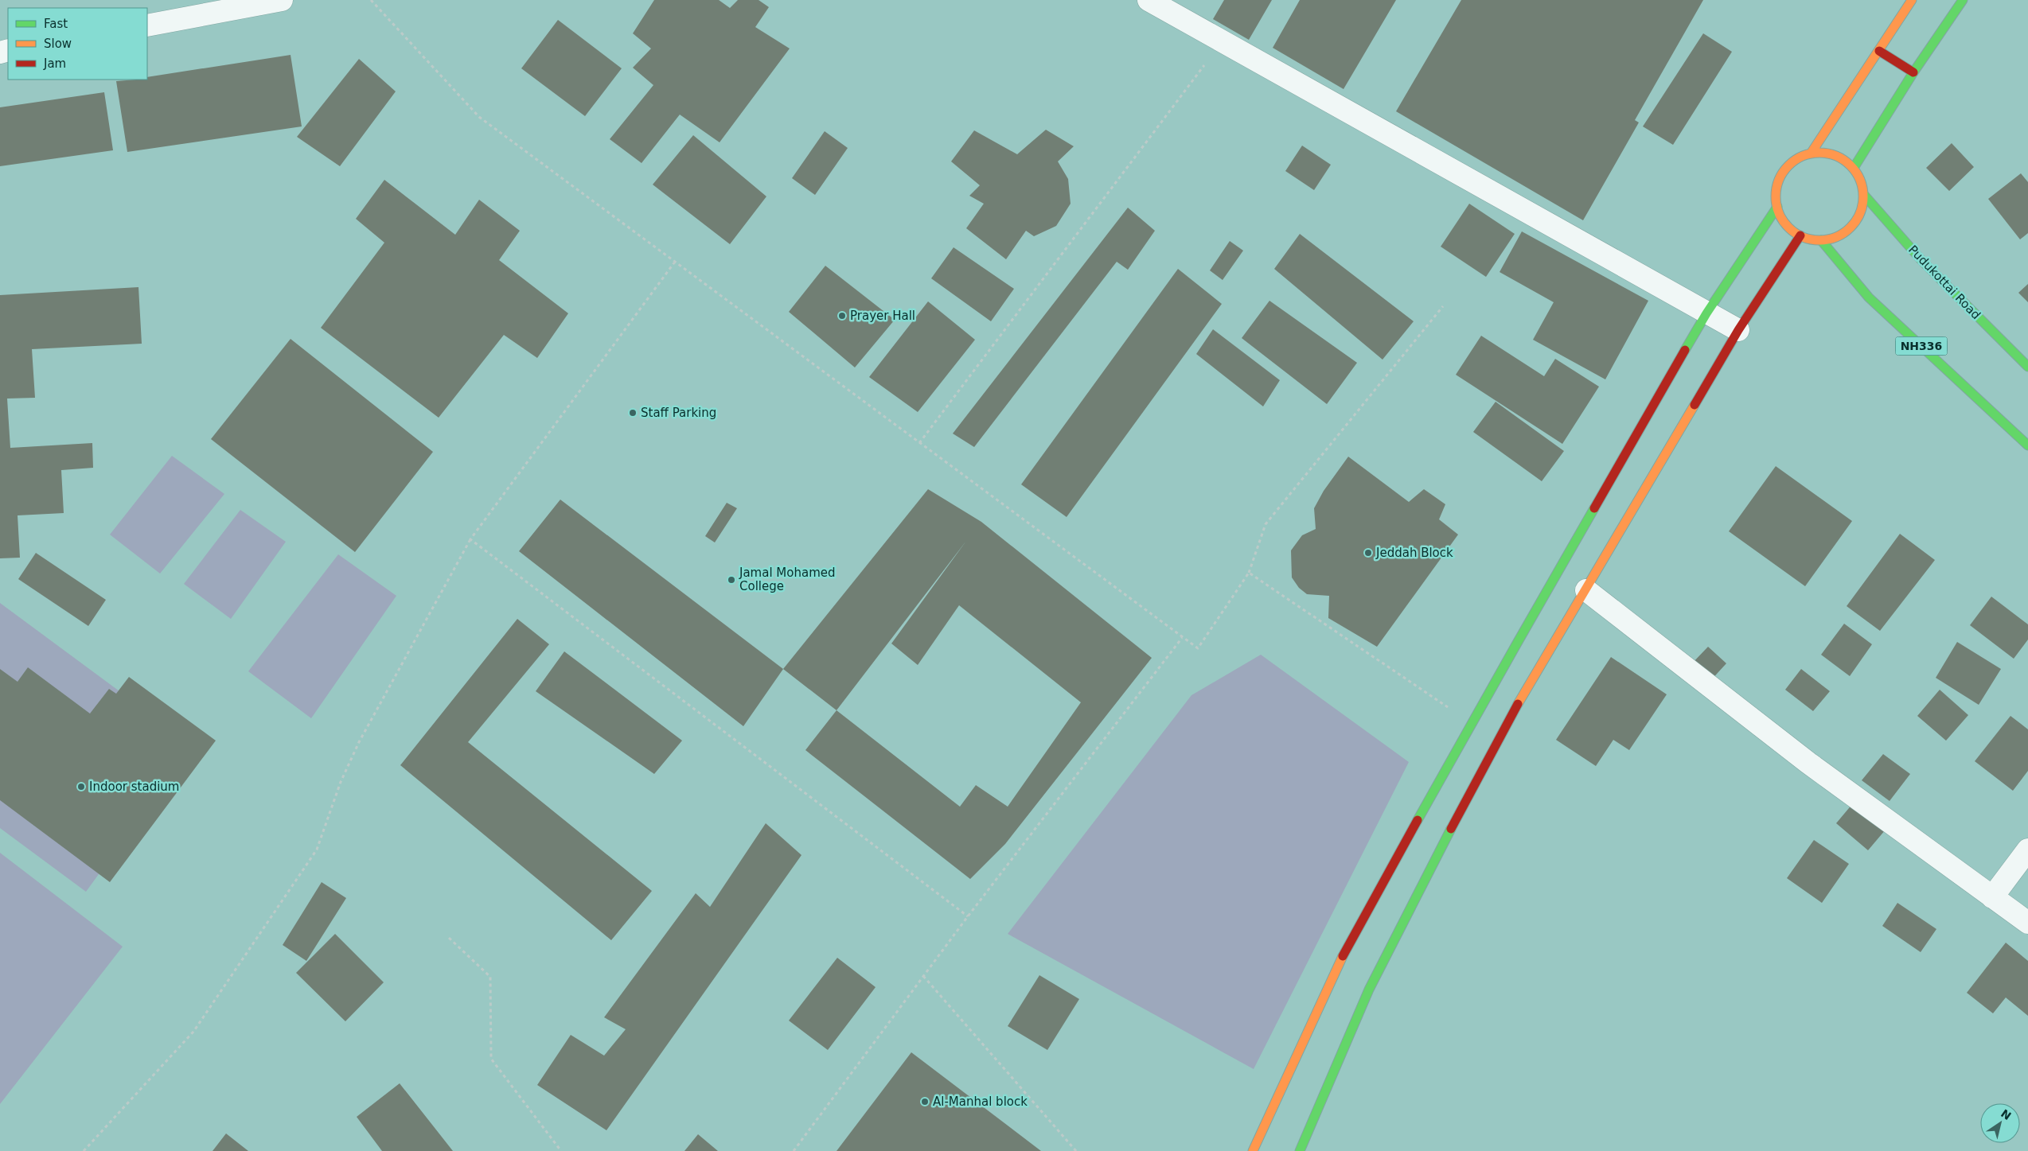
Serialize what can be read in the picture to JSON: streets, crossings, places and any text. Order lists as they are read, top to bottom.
{
  "streets": {
    "main road": ["Pudukottai Road", "NH336"]
  },
  "crossings": [
    ["Pudukottai Road", "NH336"]
  ],
  "places": [
    "Prayer Hall",
    "Staff Parking",
    "Jeddah Block",
    "Jamal Mohamed College",
    "Indoor stadium",
    "Al-Manhal block"
  ],
  "legend": ["Fast", "Slow", "Jam"],
  "north": "top right"
}
